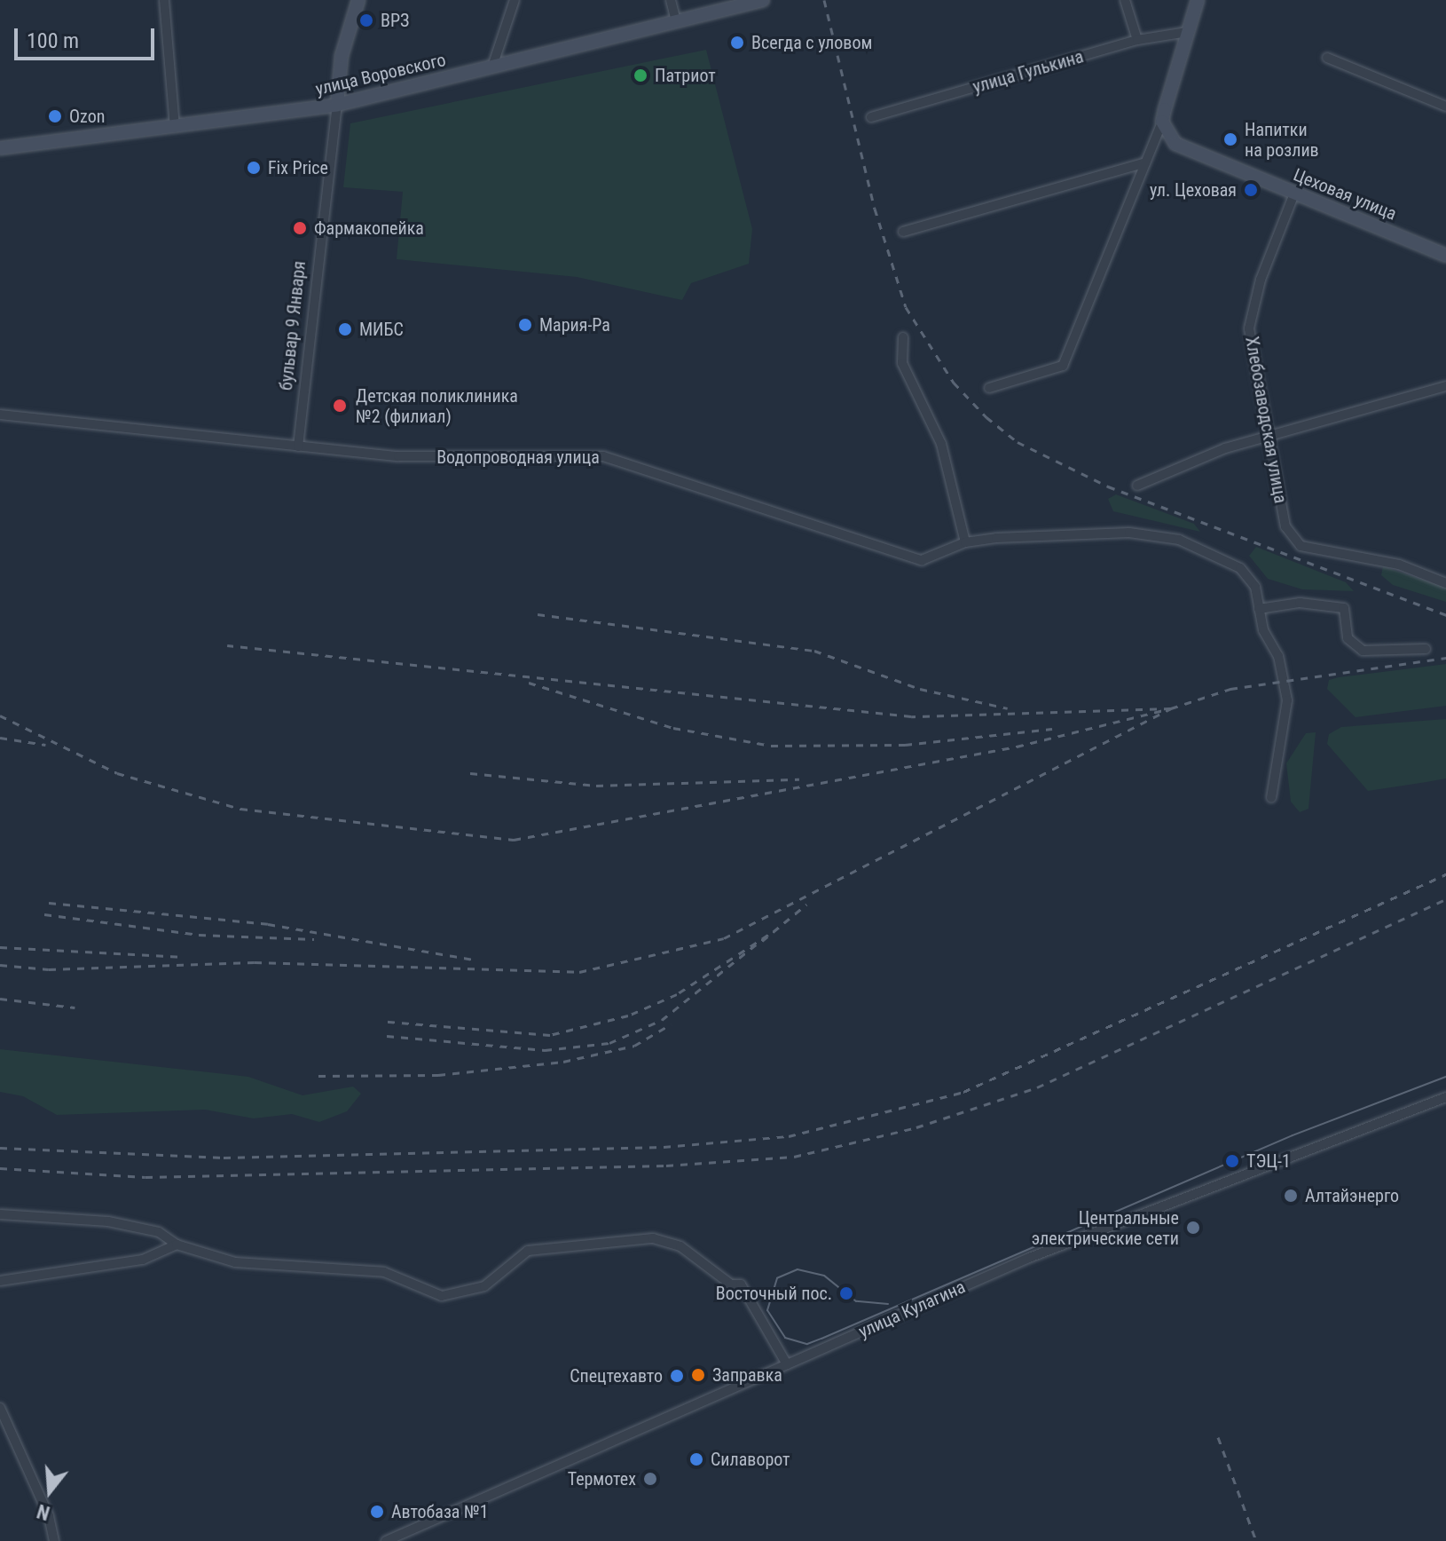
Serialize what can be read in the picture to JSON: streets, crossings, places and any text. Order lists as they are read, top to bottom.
{
  "streets": {
    "main road": ["улица Воровского", "Цеховая улица", "бульвар 9 Января"],
    "street": [
      "улица Гулькина",
      "Хлебозаводская улица",
      "Водопроводная улица",
      "улица Кулагина"
    ]
  },
  "crossings": [
    ["улица Воровского", "бульвар 9 Января"],
    ["Цеховая улица", "Хлебозаводская улица"],
    ["бульвар 9 Января", "Водопроводная улица"]
  ],
  "places": [
    "ВРЗ",
    "Всегда с уловом",
    "Патриот",
    "Ozon",
    "Напитки на розлив",
    "Fix Price",
    "ул. Цеховая",
    "Фармакопейка",
    "Мария-Ра",
    "МИБС",
    "Детская поликлиника №2 (филиал)",
    "ТЭЦ-1",
    "Алтайэнерго",
    "Центральные электрические сети",
    "Восточный пос.",
    "Заправка",
    "Спецтехавто",
    "Силаворот",
    "Термотех",
    "Автобаза №1"
  ],
  "scale_bar": "100 m",
  "north": "bottom"
}
